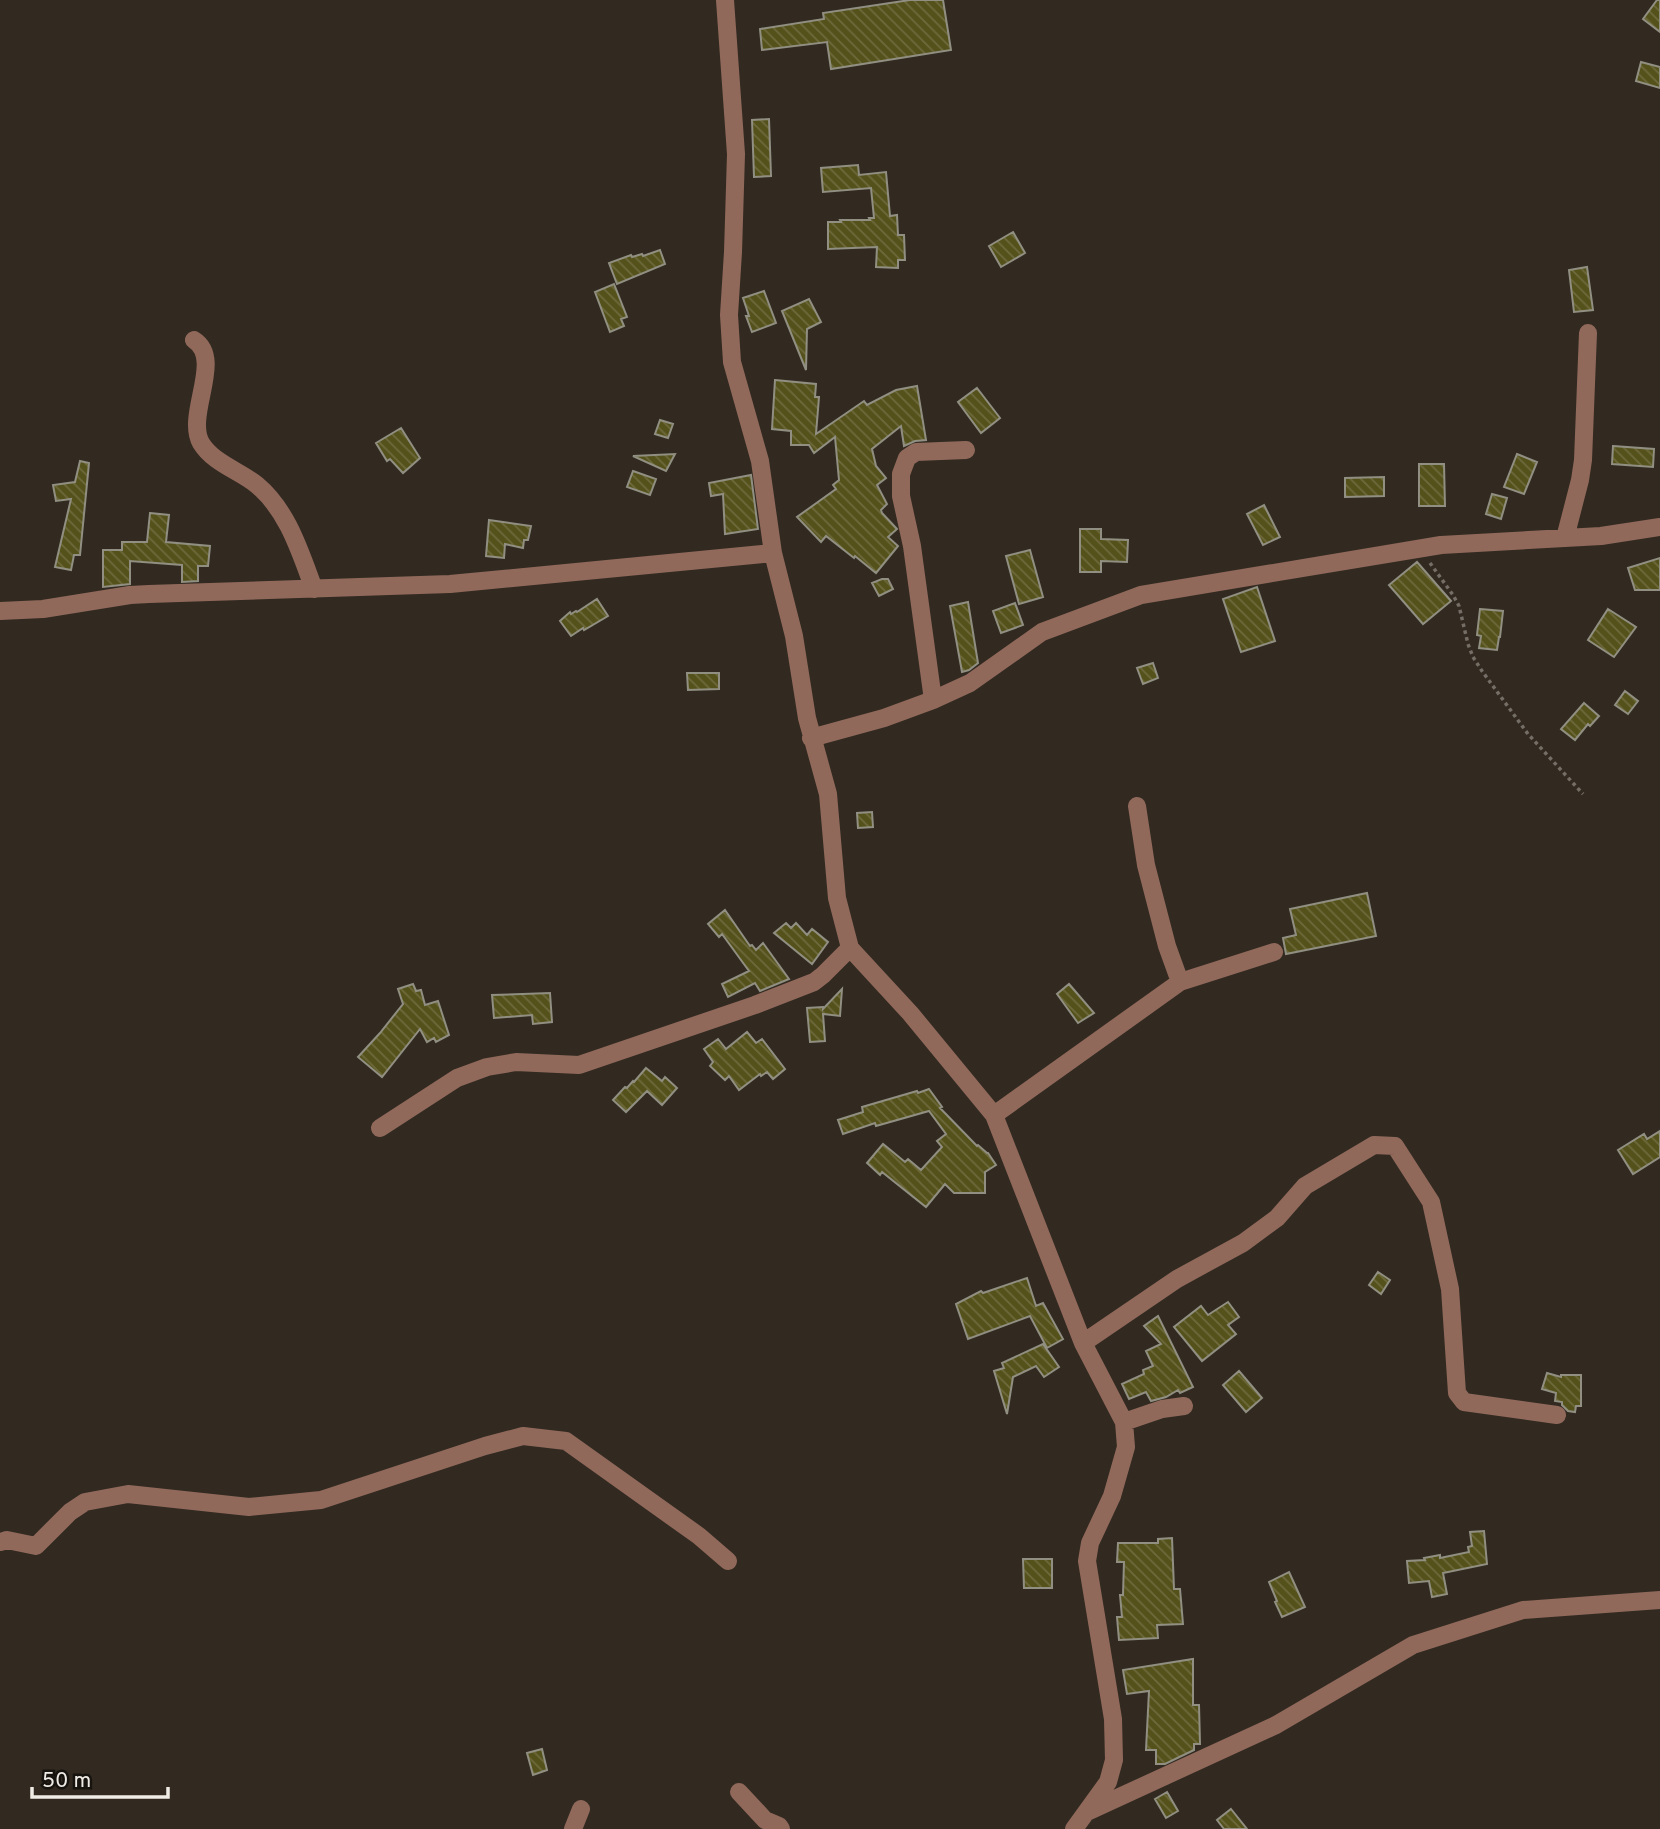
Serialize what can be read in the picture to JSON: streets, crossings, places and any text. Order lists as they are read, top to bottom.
{
  "scale_bar": "50 m"
}
